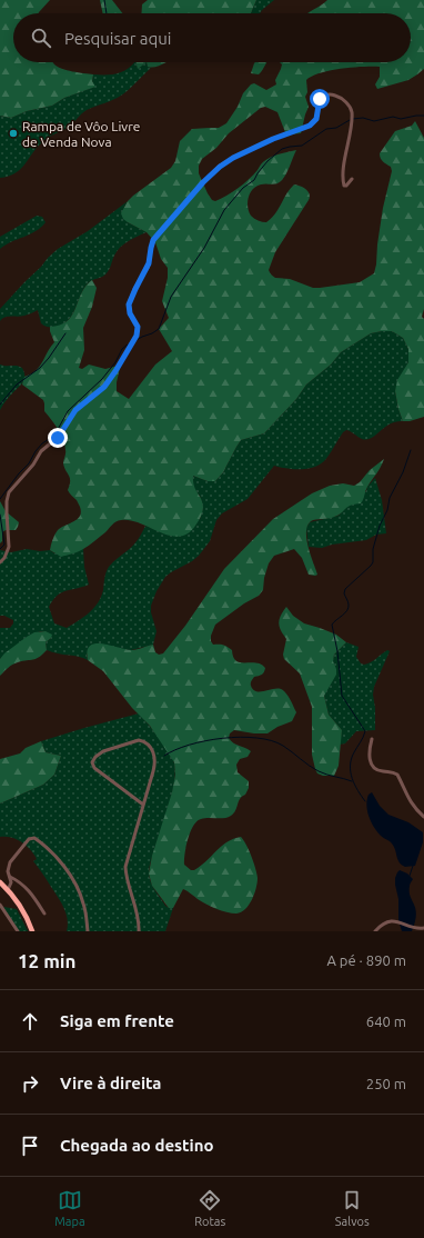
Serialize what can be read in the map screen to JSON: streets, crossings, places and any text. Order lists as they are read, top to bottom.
{
  "places": ["Rampa de Vôo Livre de Venda Nova"],
  "page": {
    "search": "Pesquisar aqui",
    "heading": ["12 min", "A pé · 890 m"],
    "list": [
      ["Siga em frente", "640 m"],
      ["Vire à direita", "250 m"],
      "Chegada ao destino"
    ],
    "nav": ["Mapa", "Rotas", "Salvos"]
  }
}
